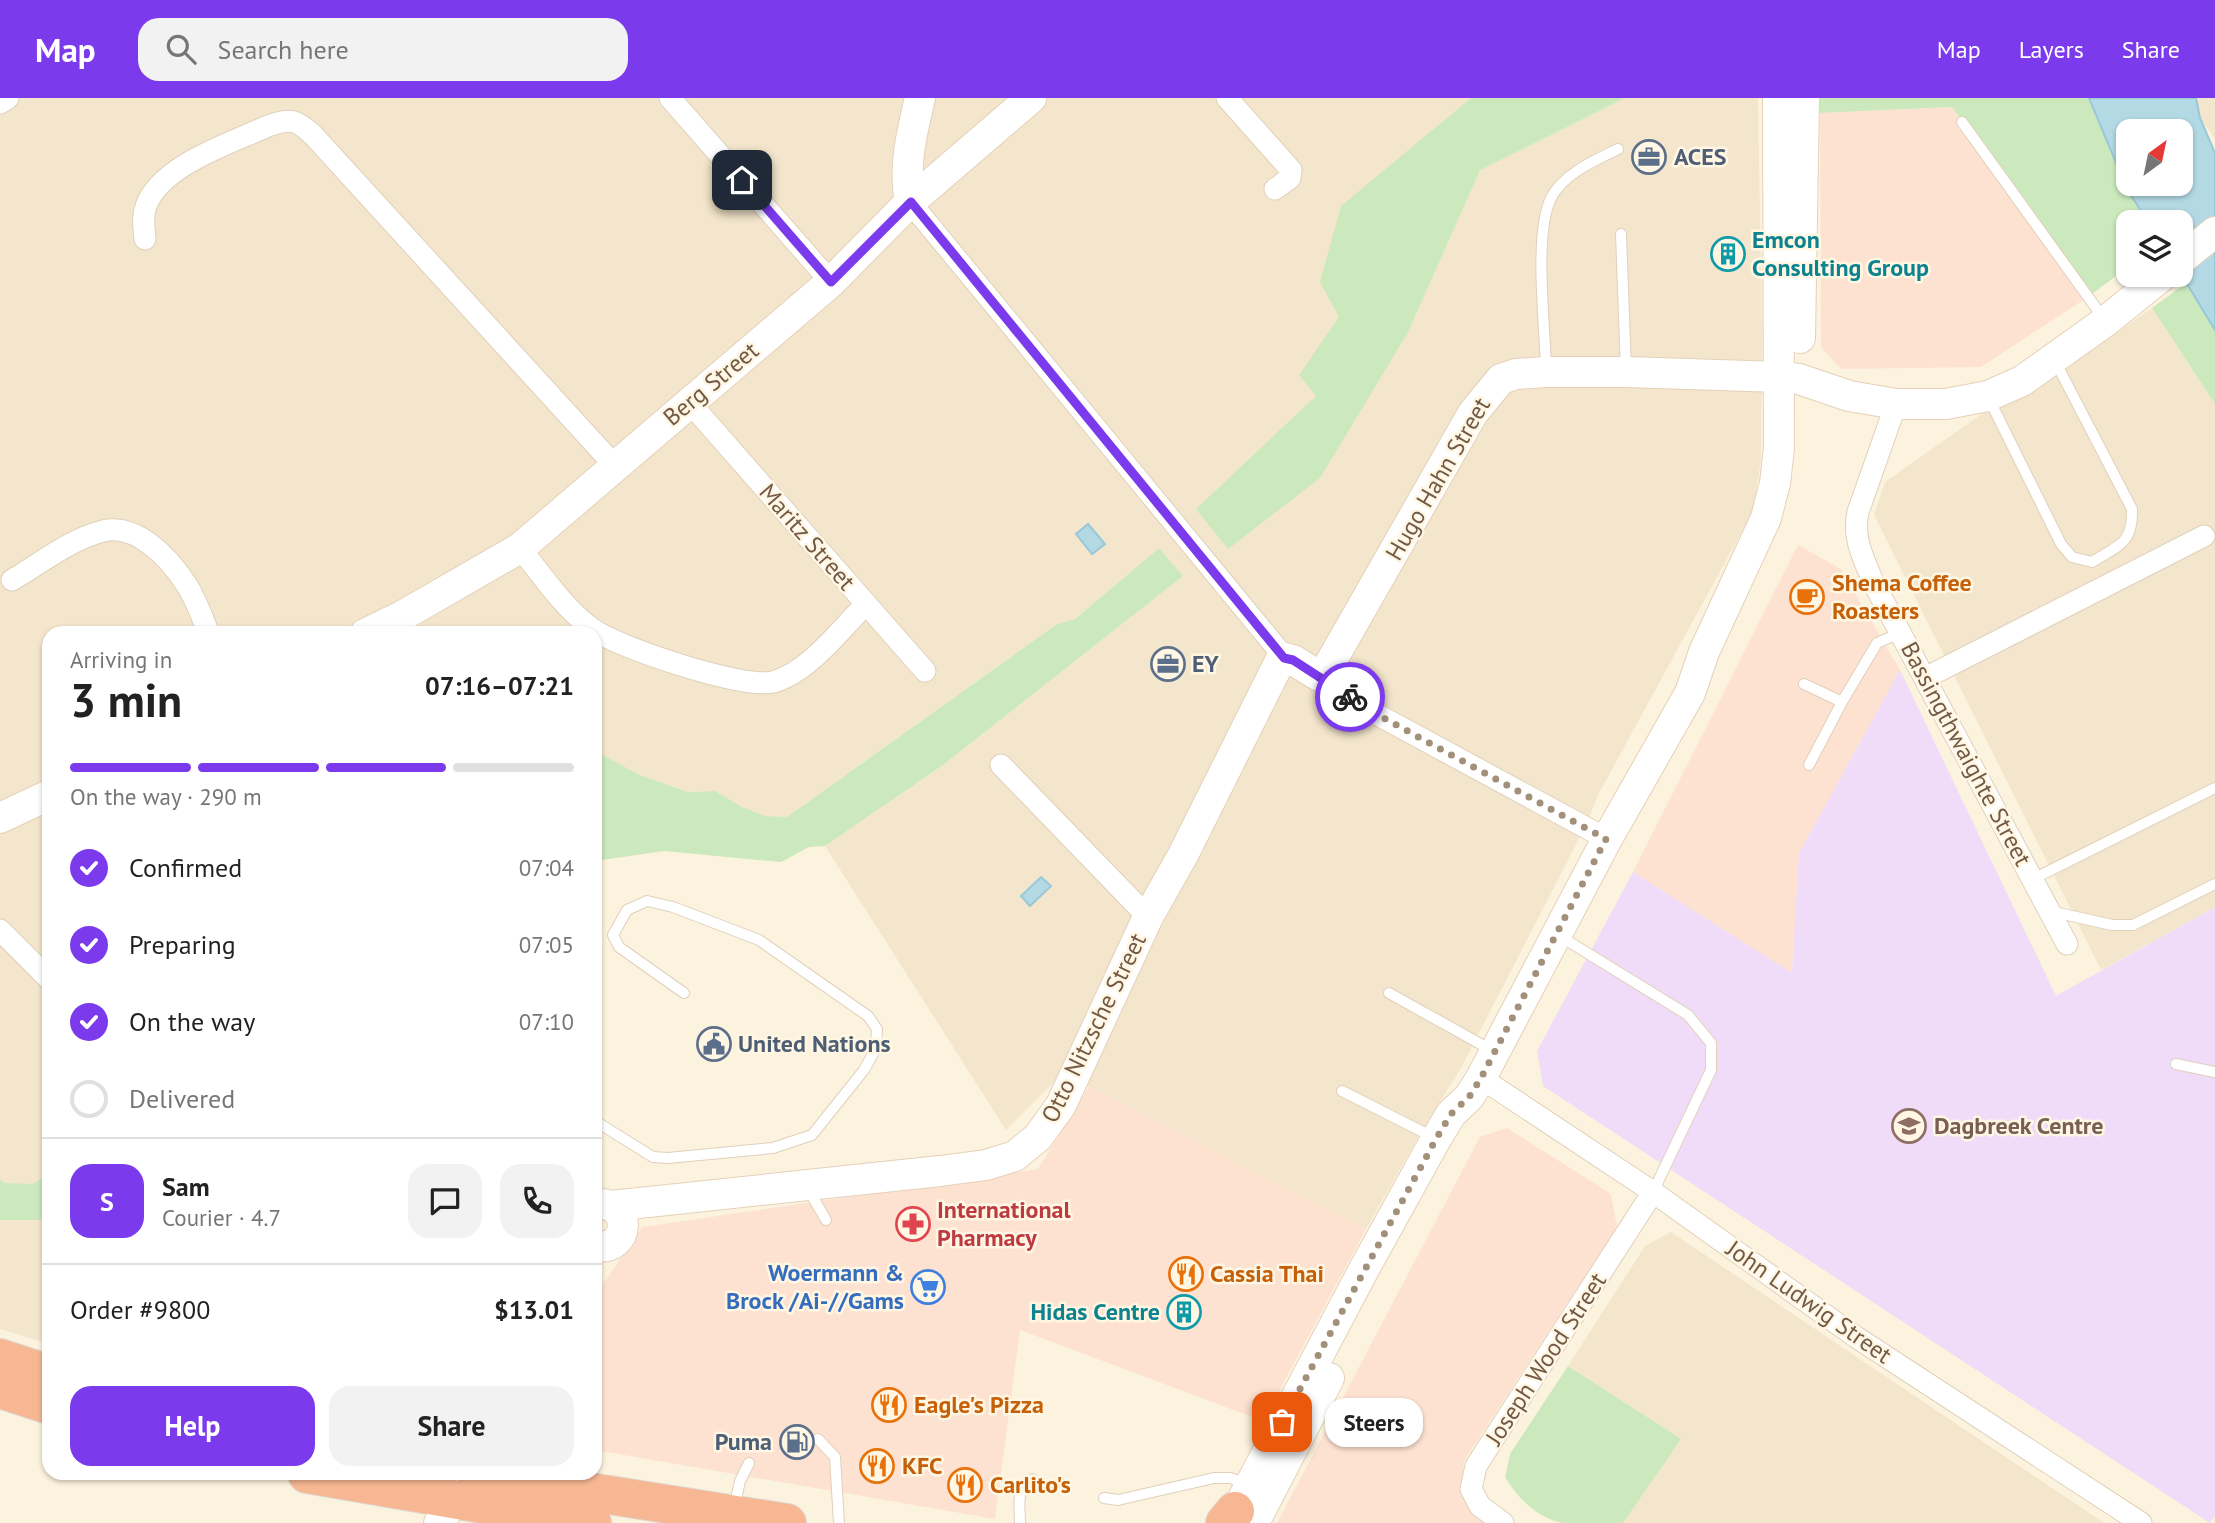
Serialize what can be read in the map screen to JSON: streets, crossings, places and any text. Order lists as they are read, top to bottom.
{
  "streets": {
    "street": [
      "Berg Street",
      "Hugo Hahn Street",
      "Maritz Street",
      "Bassingthwaighte Street",
      "Otto Nitzsche Street",
      "John Ludwig Street",
      "Joseph Wood Street"
    ]
  },
  "crossings": [
    ["Berg Street", "Maritz Street"],
    ["Hugo Hahn Street", "Bassingthwaighte Street"],
    ["John Ludwig Street", "Joseph Wood Street"]
  ],
  "places": {
    "office": ["ACES", "EY"],
    "building": ["Emcon Consulting Group", "Hidas Centre"],
    "cafe": ["Shema Coffee Roasters"],
    "public building": ["United Nations"],
    "school or university": ["Dagbreek Centre"],
    "pharmacy": ["International Pharmacy"],
    "restaurant": [
      "Cassia Thai",
      "Eagle's Pizza",
      "KFC",
      "Carlito's"
    ],
    "supermarket": ["Woermann & Brock /Ai-//Gams"],
    "other": ["Steers"],
    "fuel station": ["Puma"]
  },
  "north": "top right",
  "page": {
    "header": "Map",
    "search": "Search here",
    "nav": ["Map", "Layers", "Share"],
    "heading": ["3 min", "Arriving in", "07:16–07:21"],
    "panel": [
      "Sam",
      "Courier · 4.7",
      "Order #9800",
      "$13.01"
    ],
    "bar": "On the way · 290 m",
    "list": [
      ["Confirmed", "07:04"],
      ["Preparing", "07:05"],
      ["On the way", "07:10"],
      "Delivered"
    ],
    "round": "S",
    "buttons": ["Help", "Share"],
    "bubble": "Steers"
  }
}
